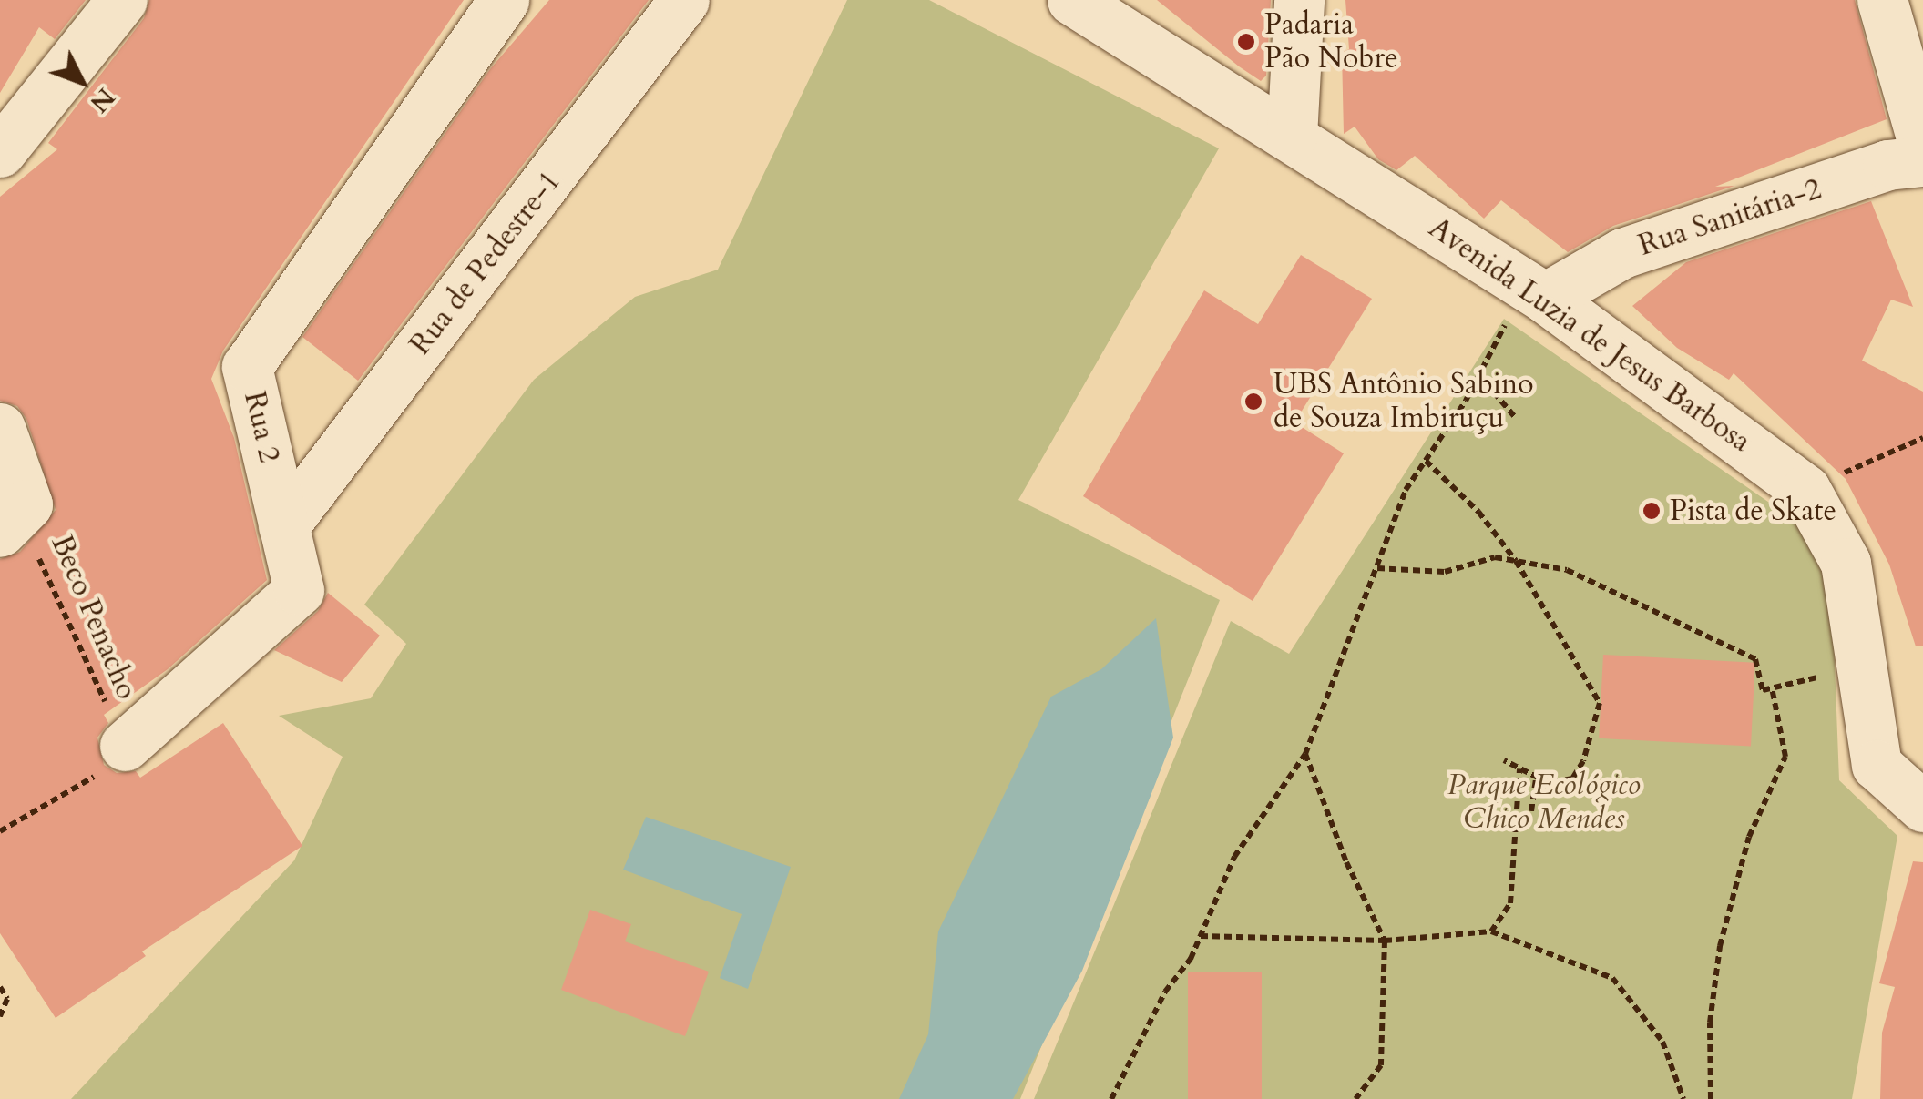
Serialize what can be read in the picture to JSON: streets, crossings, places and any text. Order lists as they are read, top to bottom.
{
  "streets": {
    "street": [
      "Rua Sanitária-2",
      "Rua de Pedestre-1",
      "Avenida Luzia de Jesus Barbosa",
      "Rua 2"
    ],
    "path": ["Beco Penacho"]
  },
  "crossings": [
    ["Rua Sanitária-2", "Avenida Luzia de Jesus Barbosa"],
    ["Rua de Pedestre-1", "Rua 2"],
    ["Rua 2", "Beco Penacho"]
  ],
  "parks": ["Parque Ecológico Chico Mendes"],
  "places": ["Padaria Pão Nobre", "UBS Antônio Sabino de Souza Imbiruçu", "Pista de Skate"],
  "north": "bottom right"
}
